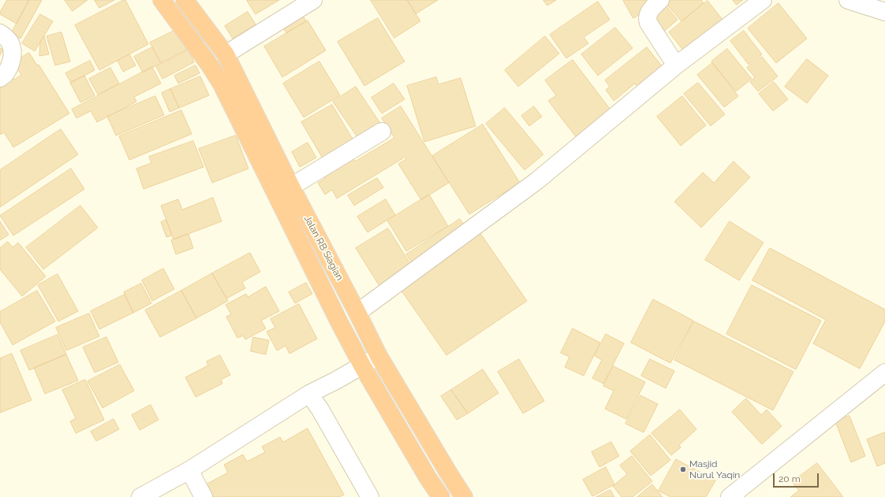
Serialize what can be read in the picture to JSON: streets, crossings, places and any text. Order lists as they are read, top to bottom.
{
  "streets": {
    "highway": ["Jalan RB Siagian"]
  },
  "places": ["Masjid Nurul Yaqin"],
  "scale_bar": "20 m"
}
